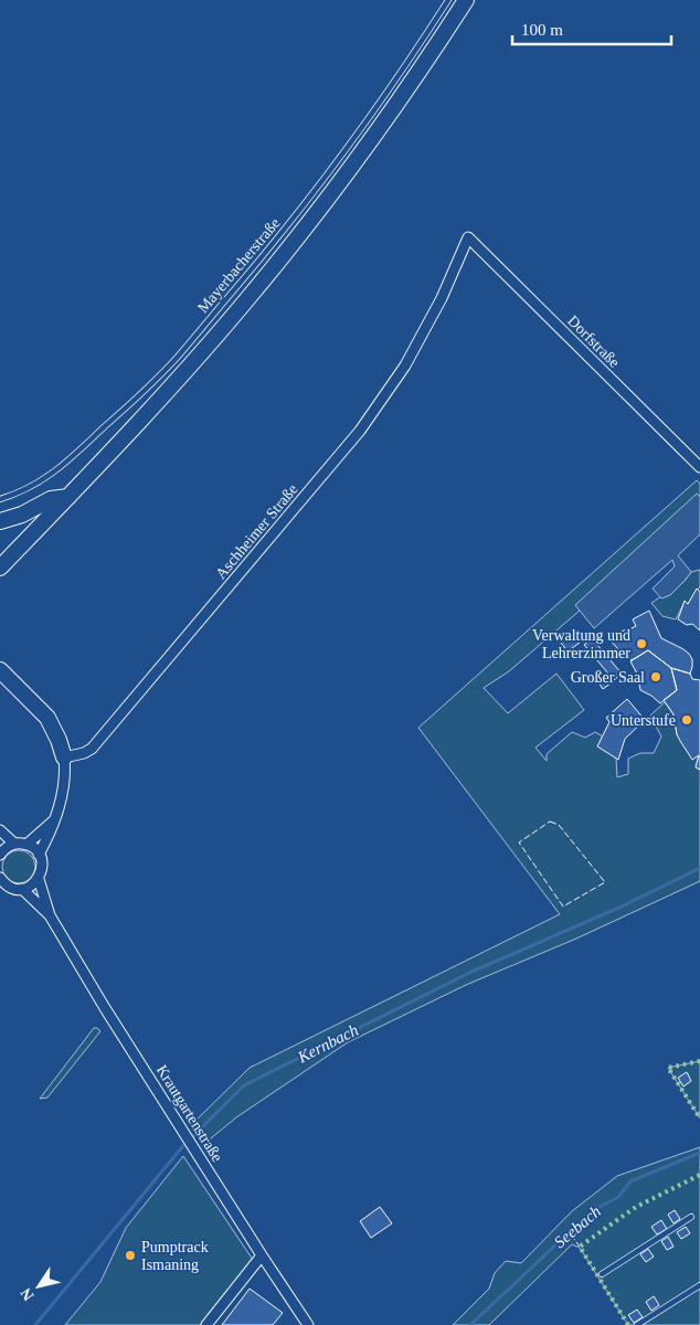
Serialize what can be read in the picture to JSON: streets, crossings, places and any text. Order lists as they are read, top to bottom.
{
  "streets": {
    "street": ["Dorfstraße", "Aschheimer Straße", "Krautgartenstraße"],
    "lane": ["Mayerbacherstraße"]
  },
  "crossings": [
    ["Dorfstraße", "Aschheimer Straße"]
  ],
  "water": ["Kernbach", "Seebach"],
  "places": [
    "Verwaltung und Lehrerzimmer",
    "Großer Saal",
    "Unterstufe",
    "Pumptrack Ismaning"
  ],
  "scale_bar": "100 m",
  "north": "bottom left"
}
